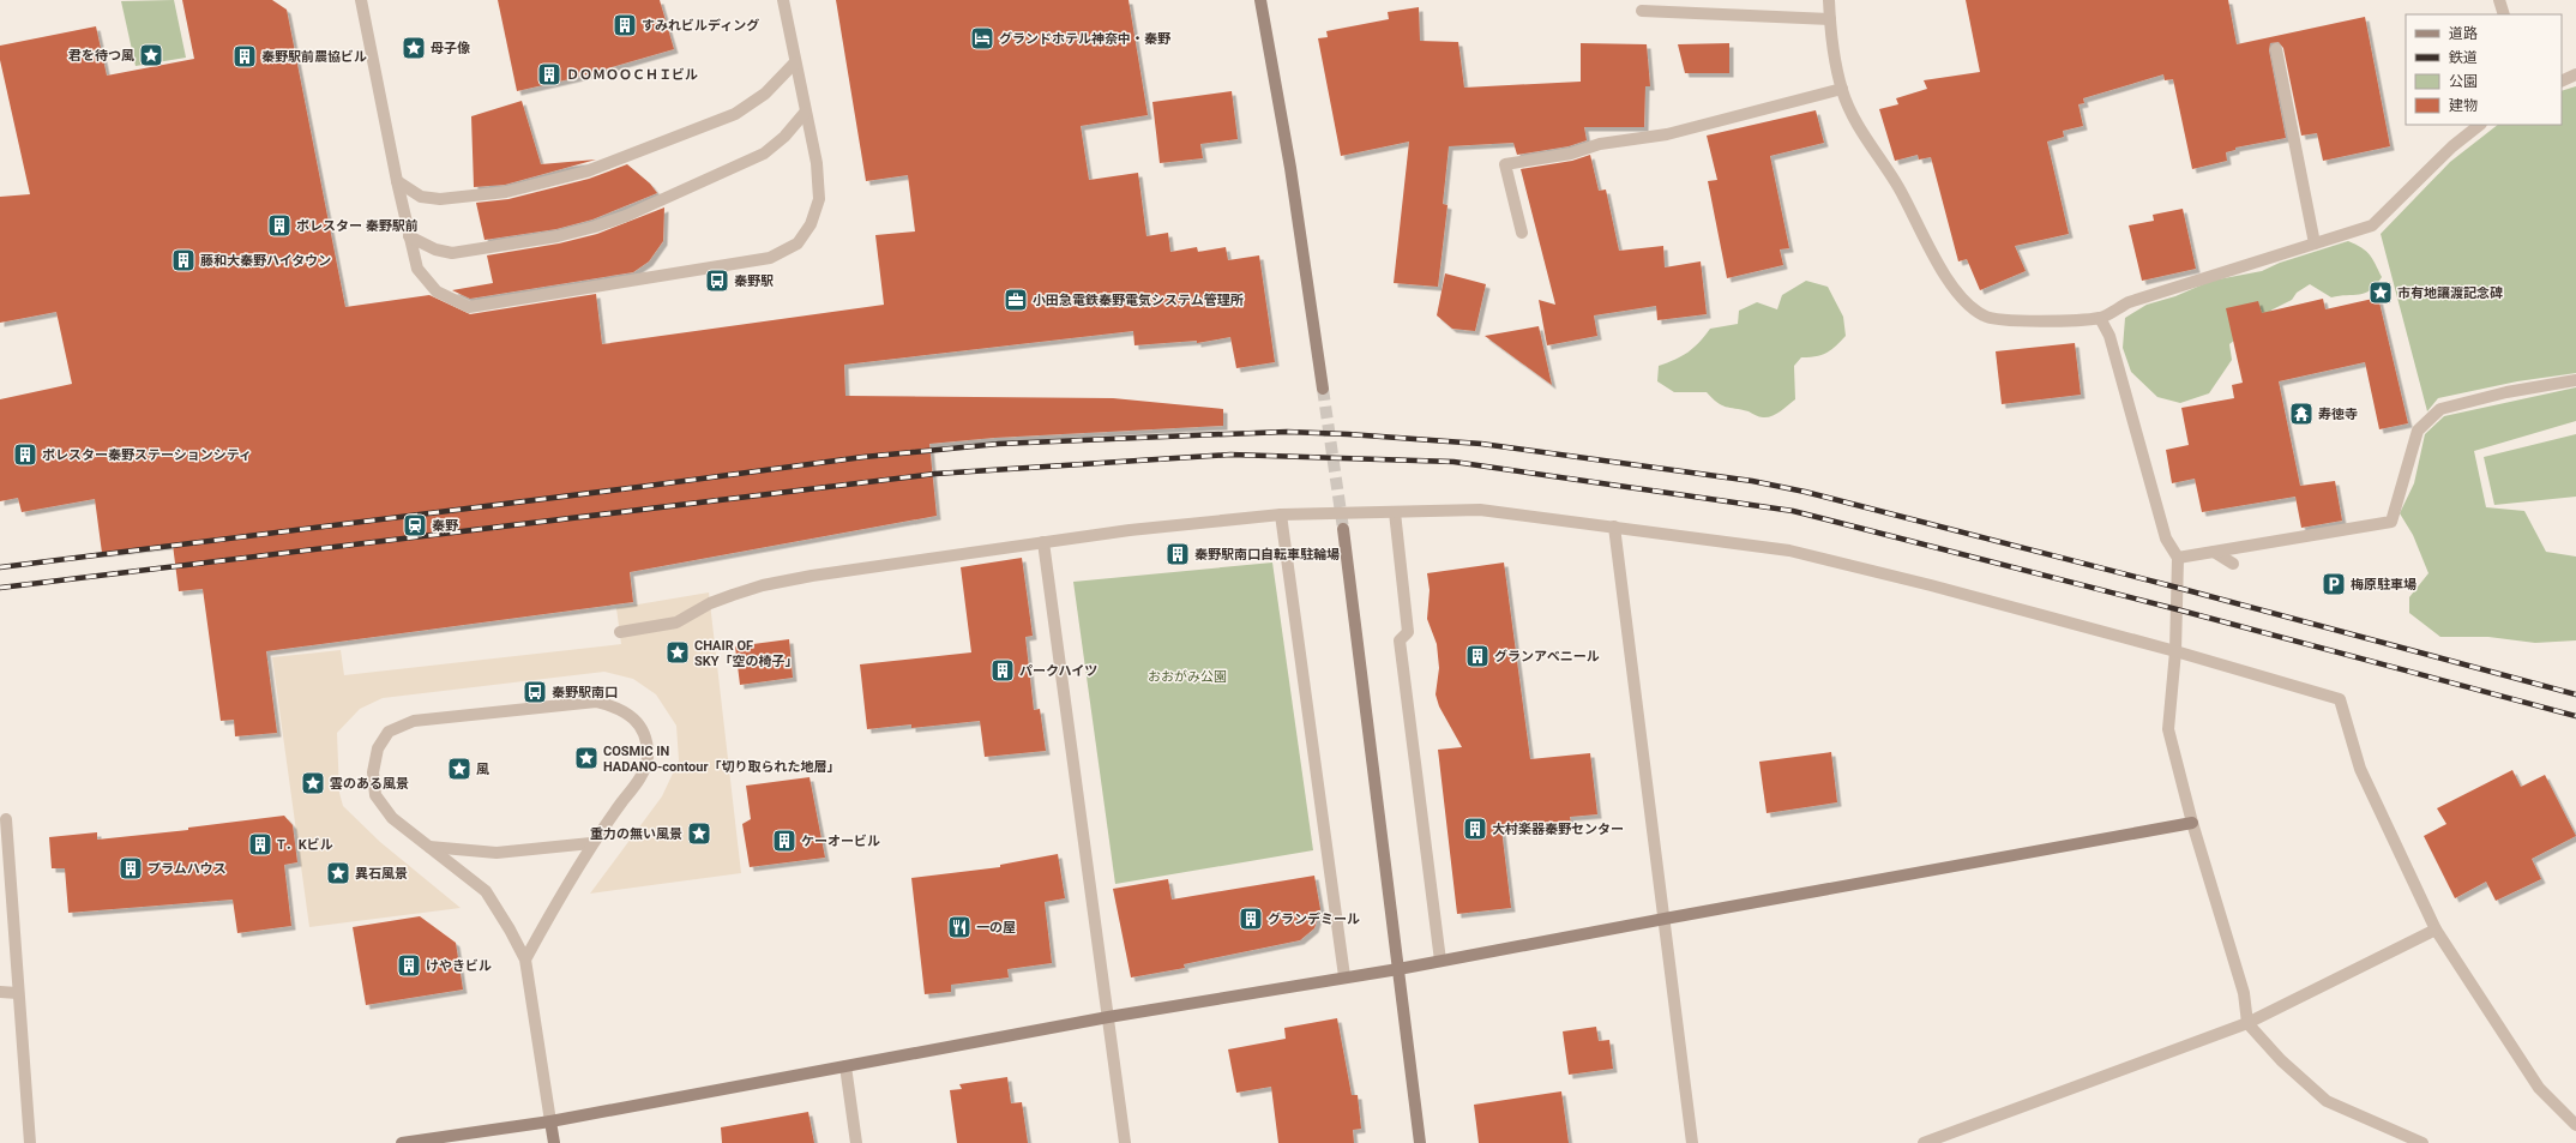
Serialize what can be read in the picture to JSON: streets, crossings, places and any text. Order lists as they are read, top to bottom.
{
  "parks": ["おおがみ公園"],
  "places": {
    "building": [
      "すみれビルディング",
      "秦野駅前農協ビル",
      "ＤＯＭＯＯＣＨＩビル",
      "ポレスター 秦野駅前",
      "藤和大秦野ハイタウン",
      "ポレスター秦野ステーションシティ",
      "秦野駅南口自転車駐輪場",
      "グランアベニール",
      "パークハイツ",
      "大村楽器秦野センター",
      "ケーオービル",
      "T．Kビル",
      "プラムハウス",
      "グランデミール",
      "けやきビル"
    ],
    "hotel": ["グランドホテル神奈中・秦野"],
    "place": [
      "母子像",
      "君を待つ風",
      "市有地讓渡記念碑",
      "CHAIR OF SKY「空の椅子」",
      "COSMIC IN HADANO-contour「切り取られた地層」",
      "風",
      "雲のある風景",
      "重力の無い風景",
      "異石風景"
    ],
    "bus stop": ["秦野駅", "秦野駅南口"],
    "office": ["小田急電鉄秦野電気システム管理所"],
    "temple": ["寿徳寺"],
    "station": ["秦野"],
    "parking": ["梅原駐車場"],
    "restaurant": ["一の屋"]
  },
  "legend": [
    "道路",
    "鉄道",
    "公園",
    "建物"
  ]
}
